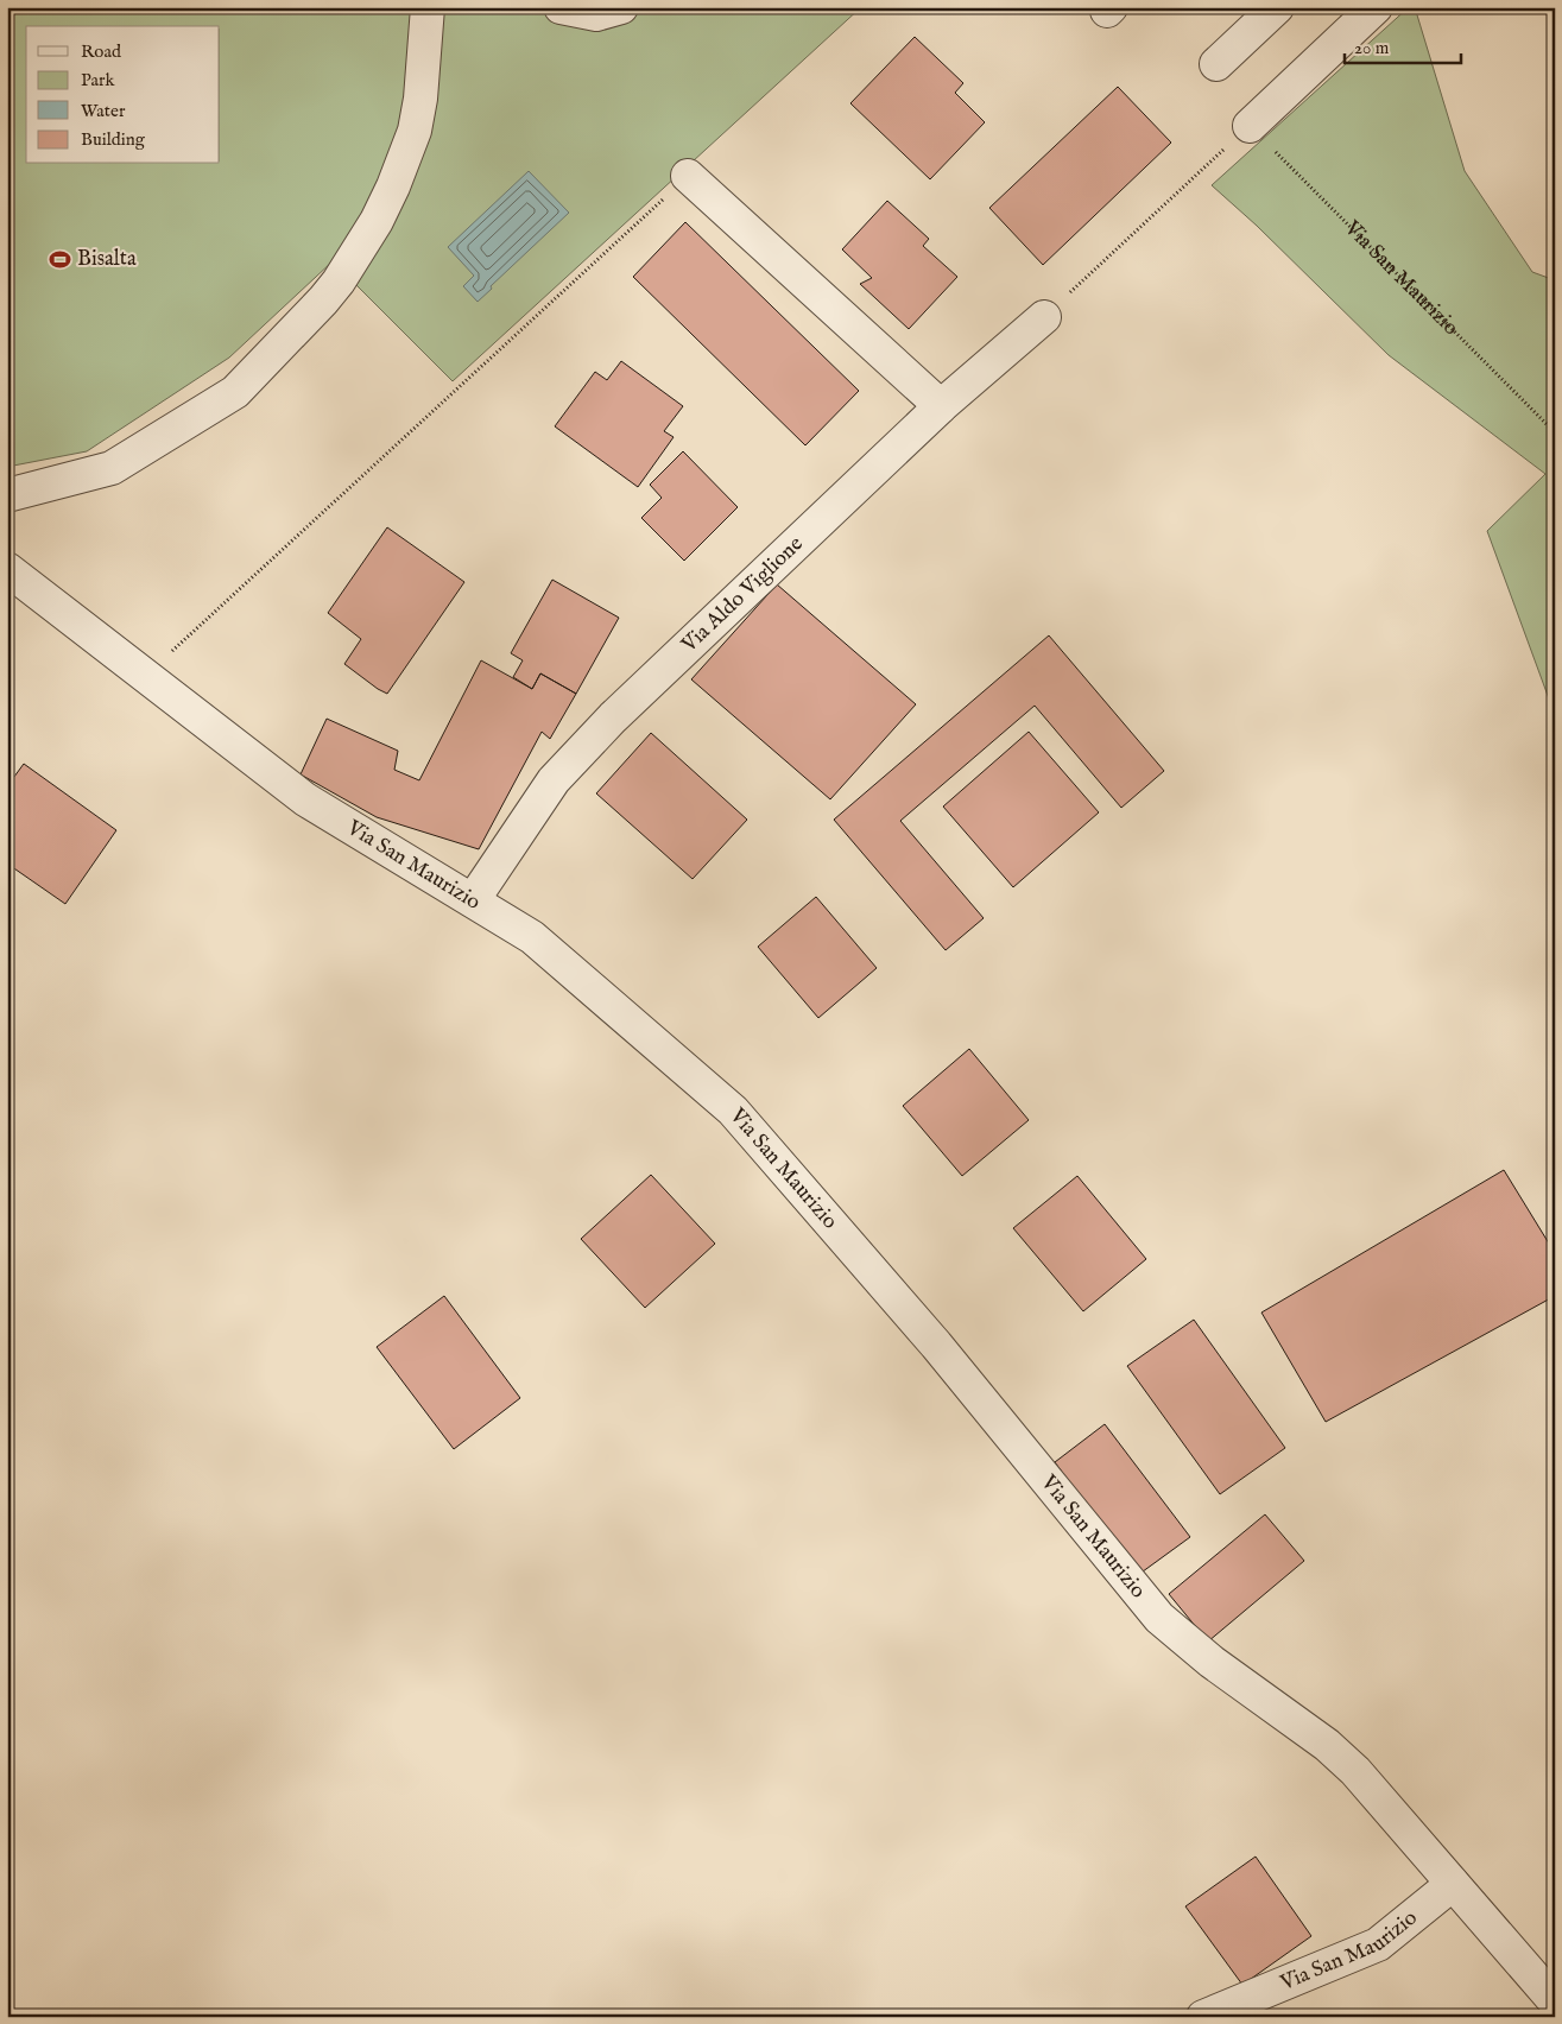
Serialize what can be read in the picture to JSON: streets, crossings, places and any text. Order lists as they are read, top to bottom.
{
  "streets": {
    "street": ["Via San Maurizio", "Via Aldo Viglione"]
  },
  "crossings": [
    ["Via San Maurizio", "Via Aldo Viglione"]
  ],
  "places": {
    "sports": ["Bisalta"]
  },
  "legend": [
    "Road",
    "Park",
    "Water",
    "Building"
  ],
  "scale_bar": "20 m"
}
